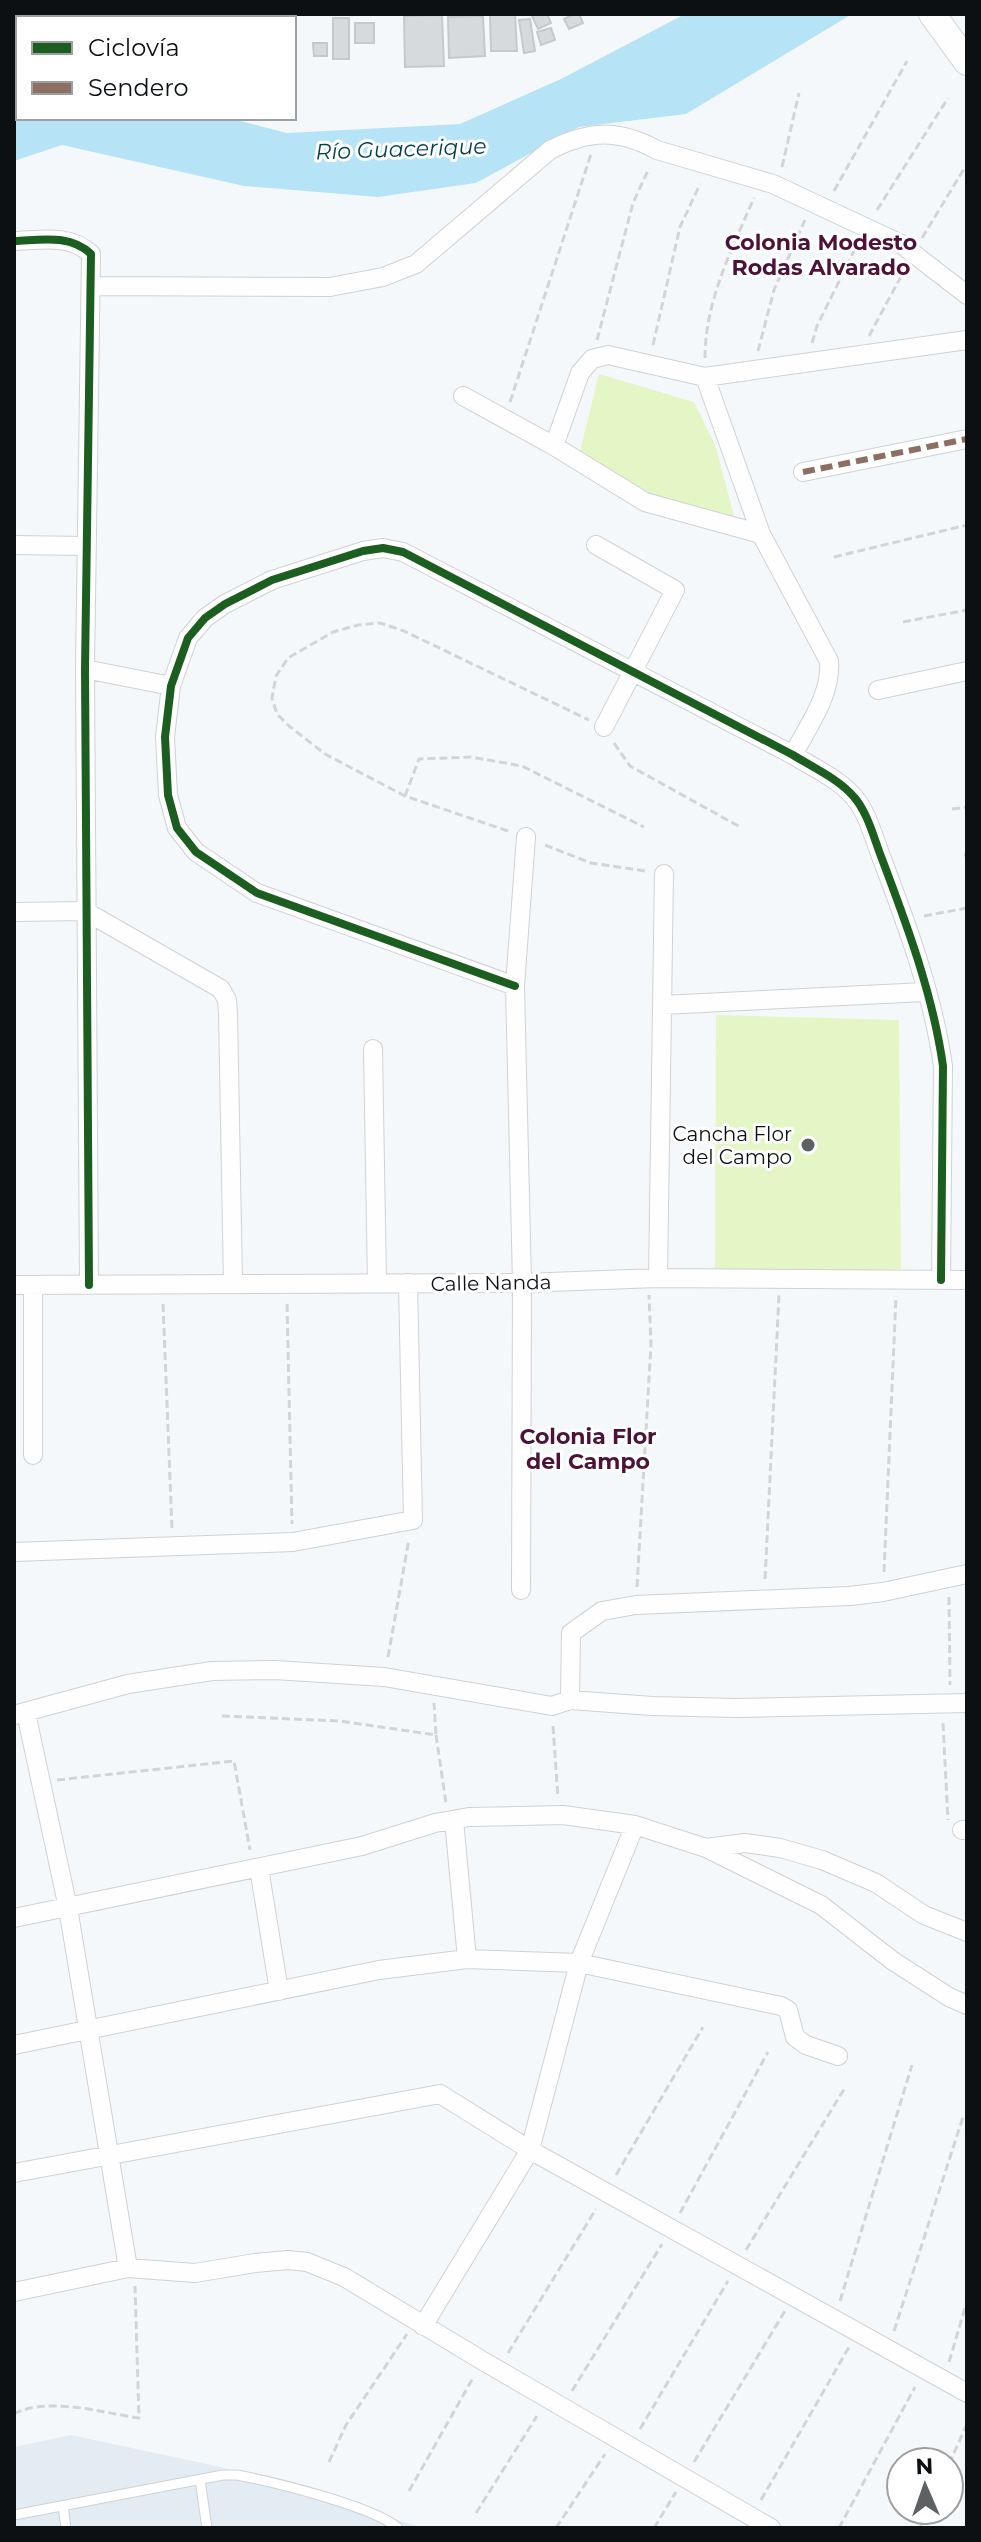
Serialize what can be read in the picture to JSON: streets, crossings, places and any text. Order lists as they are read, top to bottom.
{
  "streets": {
    "street": ["Calle Nanda"]
  },
  "districts": ["Colonia Modesto Rodas Alvarado", "Colonia Flor del Campo"],
  "water": ["Río Guacerique"],
  "places": ["Cancha Flor del Campo"],
  "legend": ["Ciclovía", "Sendero"],
  "north": "top"
}
